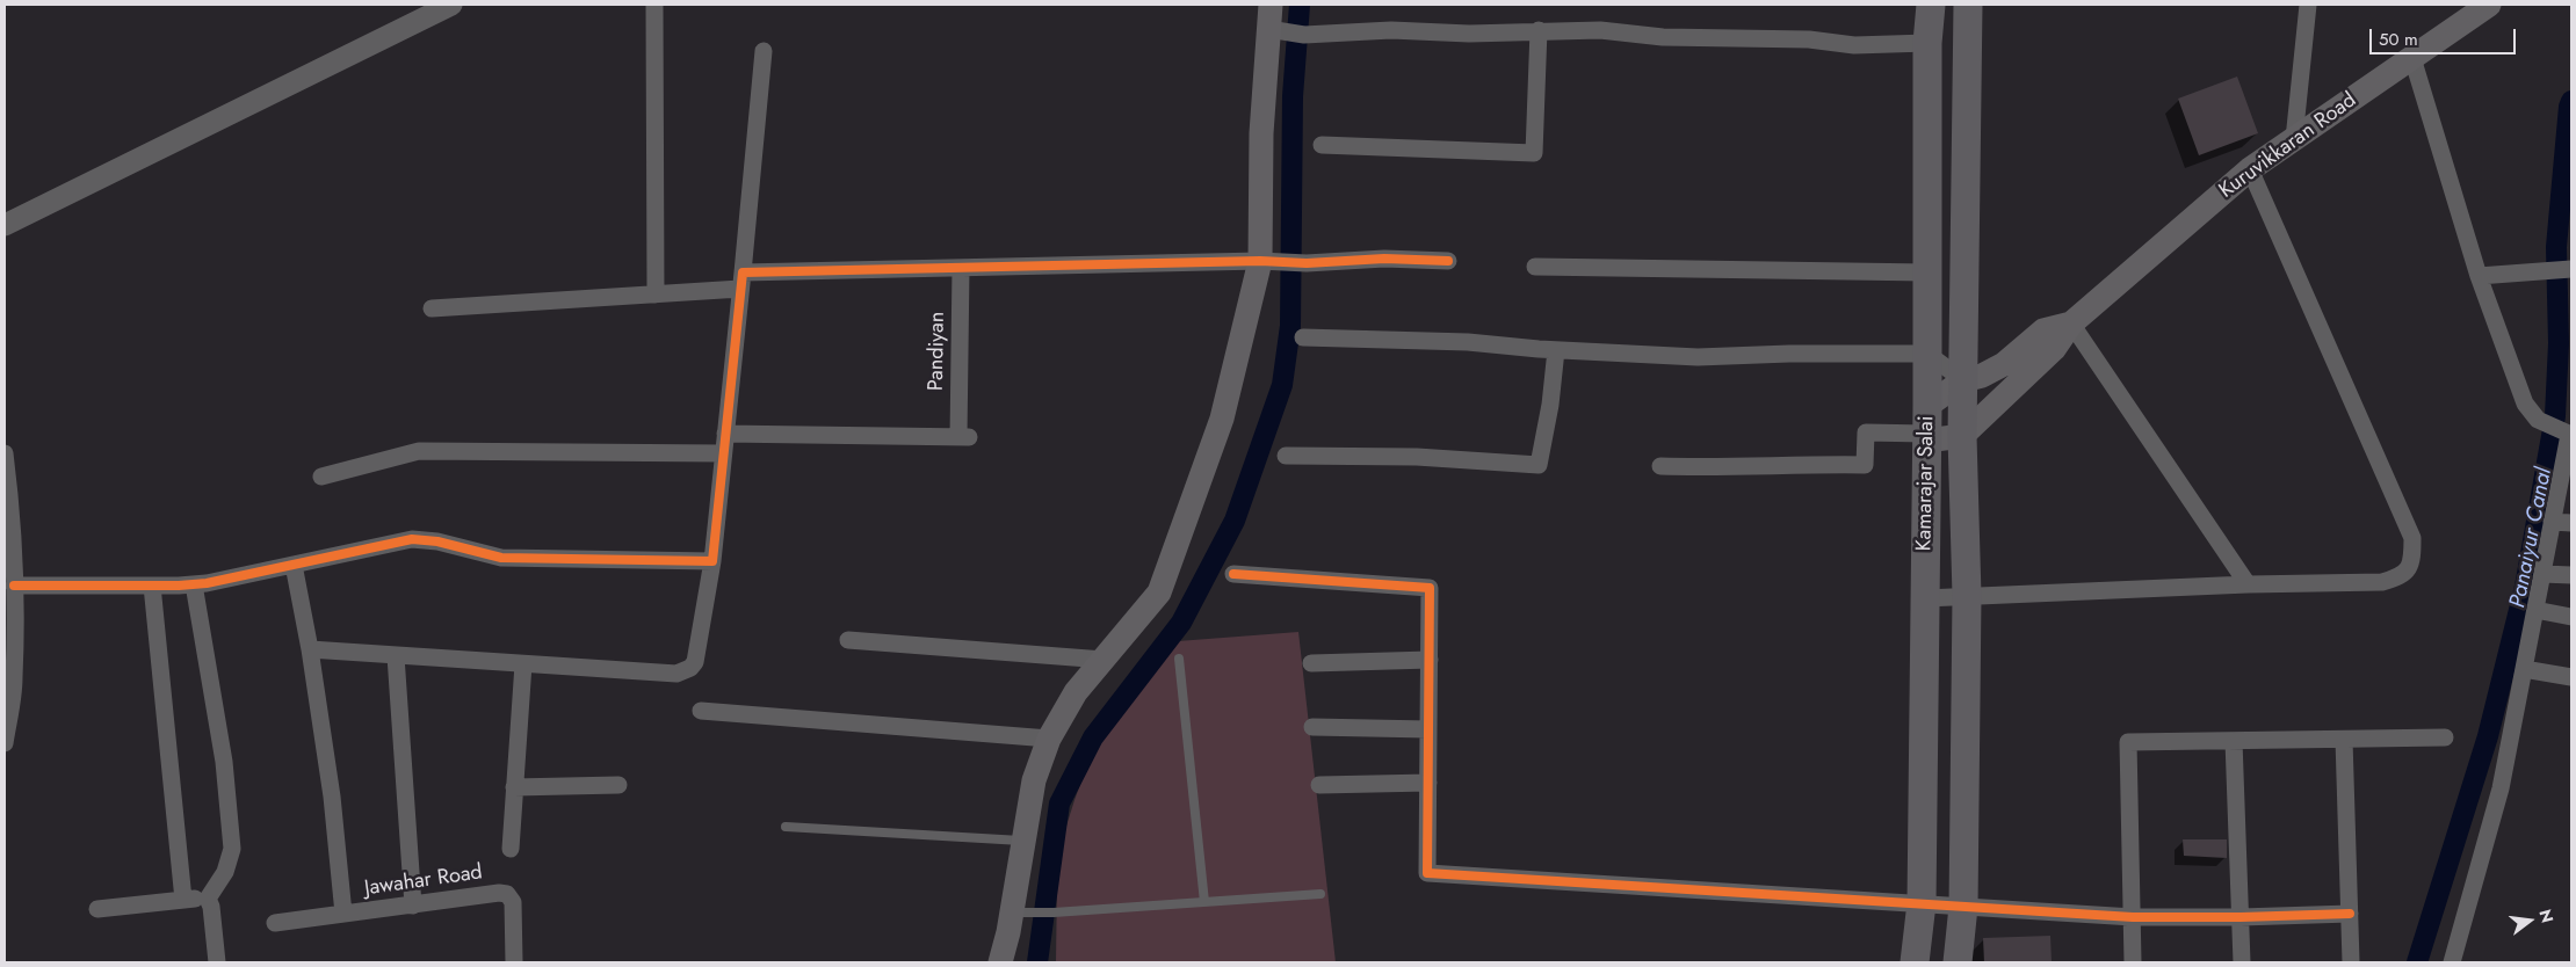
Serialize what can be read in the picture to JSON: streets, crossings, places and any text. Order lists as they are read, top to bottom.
{
  "streets": {
    "highway": ["Kamarajar Salai"],
    "main road": ["Kuruvikkaran Road"],
    "street": ["Pandiyan", "Jawahar Road"]
  },
  "crossings": [
    ["Kuruvikkaran Road", "Kamarajar Salai"]
  ],
  "water": ["Panaiyur Canal"],
  "scale_bar": "50 m",
  "north": "right"
}
